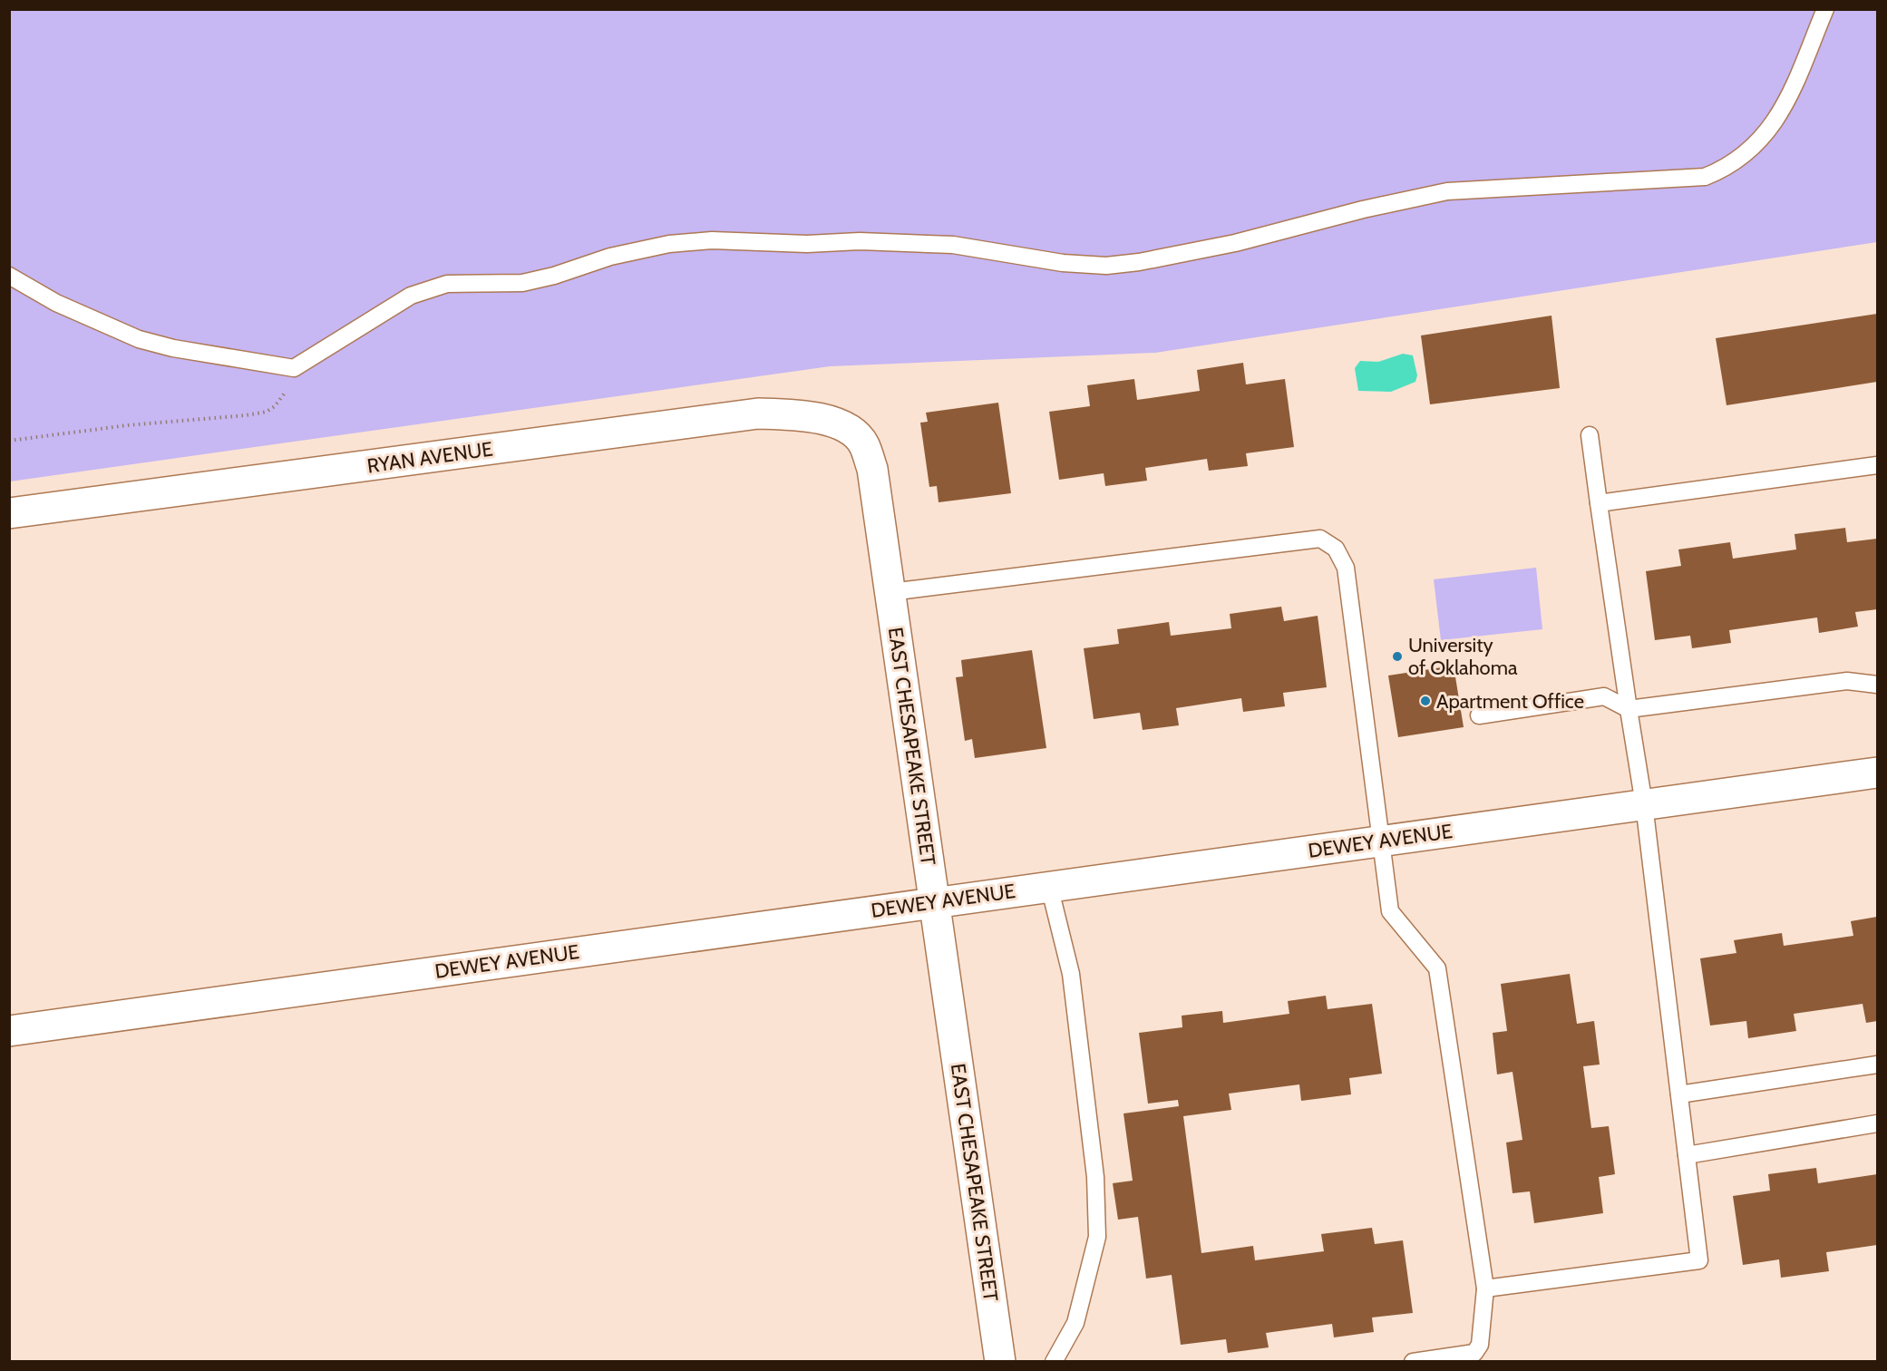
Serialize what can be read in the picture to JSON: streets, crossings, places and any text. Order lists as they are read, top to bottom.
{
  "streets": {
    "street": ["RYAN AVENUE", "EAST CHESAPEAKE STREET", "DEWEY AVENUE"]
  },
  "crossings": [
    ["RYAN AVENUE", "EAST CHESAPEAKE STREET"],
    ["EAST CHESAPEAKE STREET", "DEWEY AVENUE"]
  ],
  "places": ["University of Oklahoma", "Apartment Office"]
}
